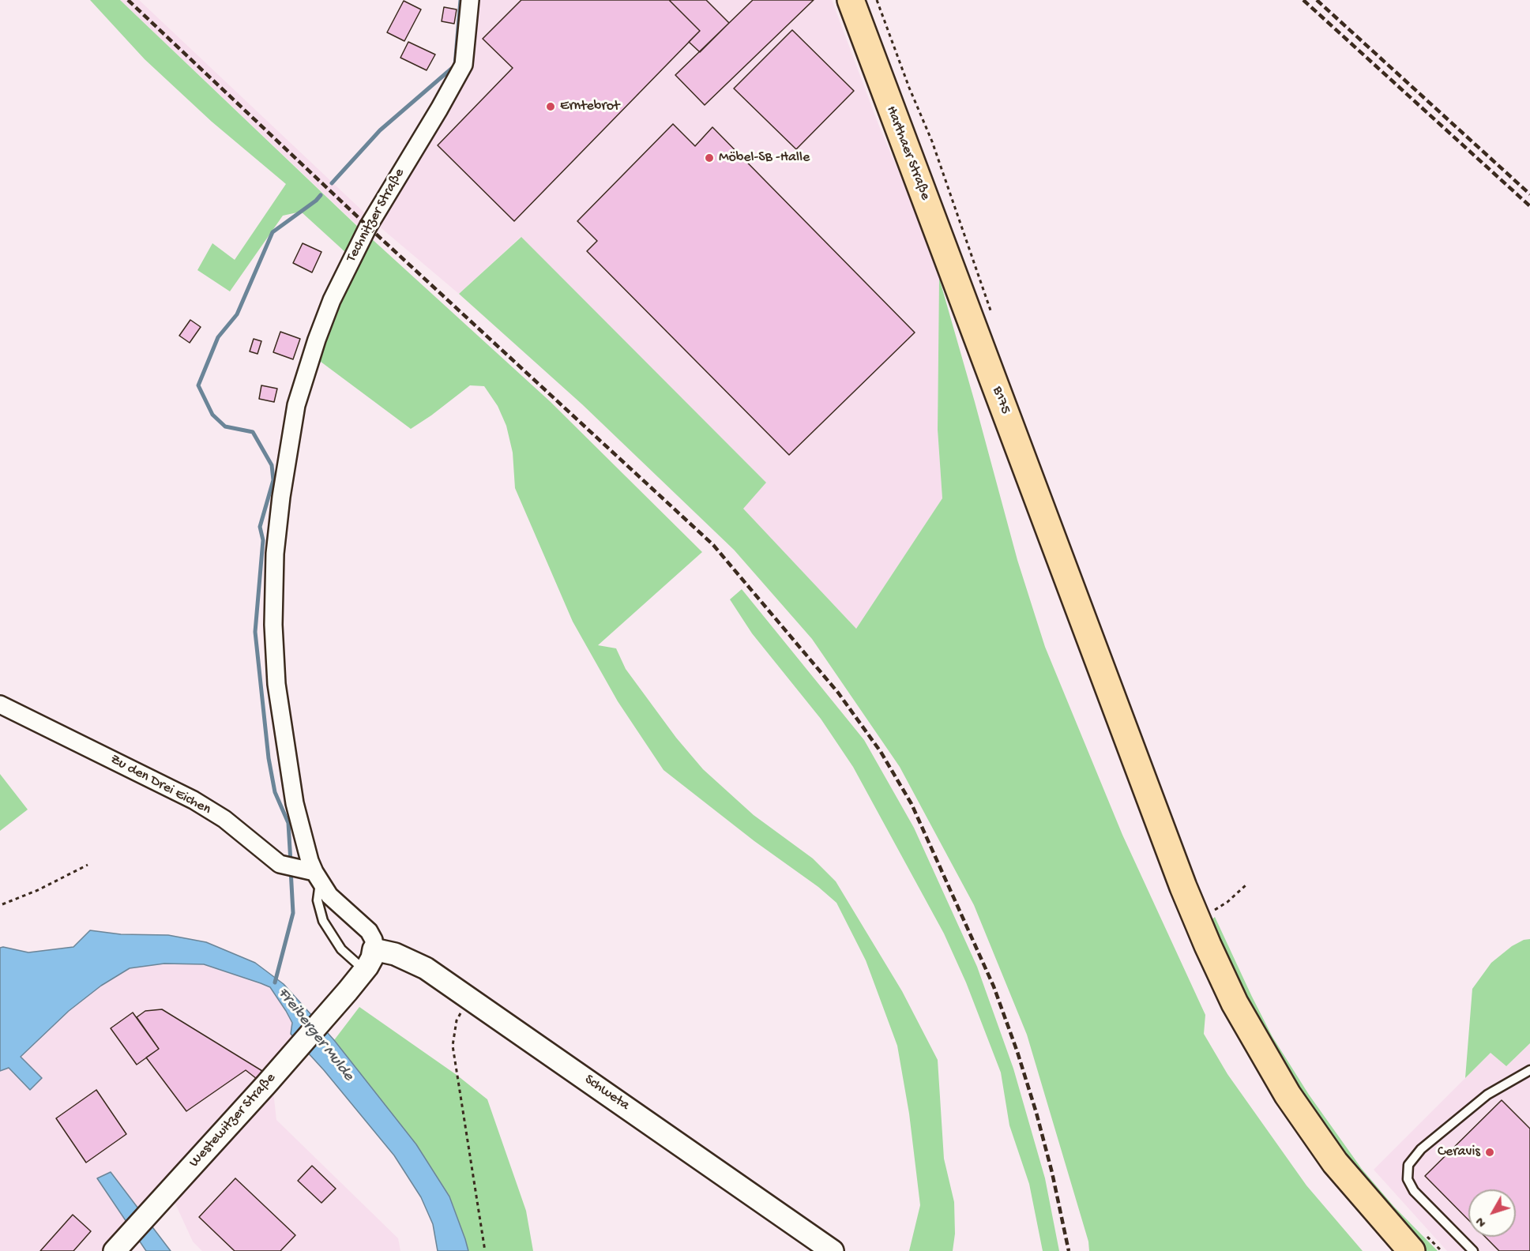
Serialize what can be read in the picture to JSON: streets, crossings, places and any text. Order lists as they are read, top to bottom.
{
  "streets": {
    "main road": ["Harthaer Straße", "B175"],
    "street": [
      "Technitzer Straße",
      "Zu den Drei Eichen",
      "Schweta",
      "Westewitzer Straße"
    ]
  },
  "crossings": [
    ["Harthaer Straße", "B175"],
    ["Technitzer Straße", "Zu den Drei Eichen"],
    ["Schweta", "Westewitzer Straße"]
  ],
  "water": ["Freiberger Mulde"],
  "places": ["Erntebrot", "Möbel-SB -Halle", "Ceravis"],
  "north": "bottom left"
}
